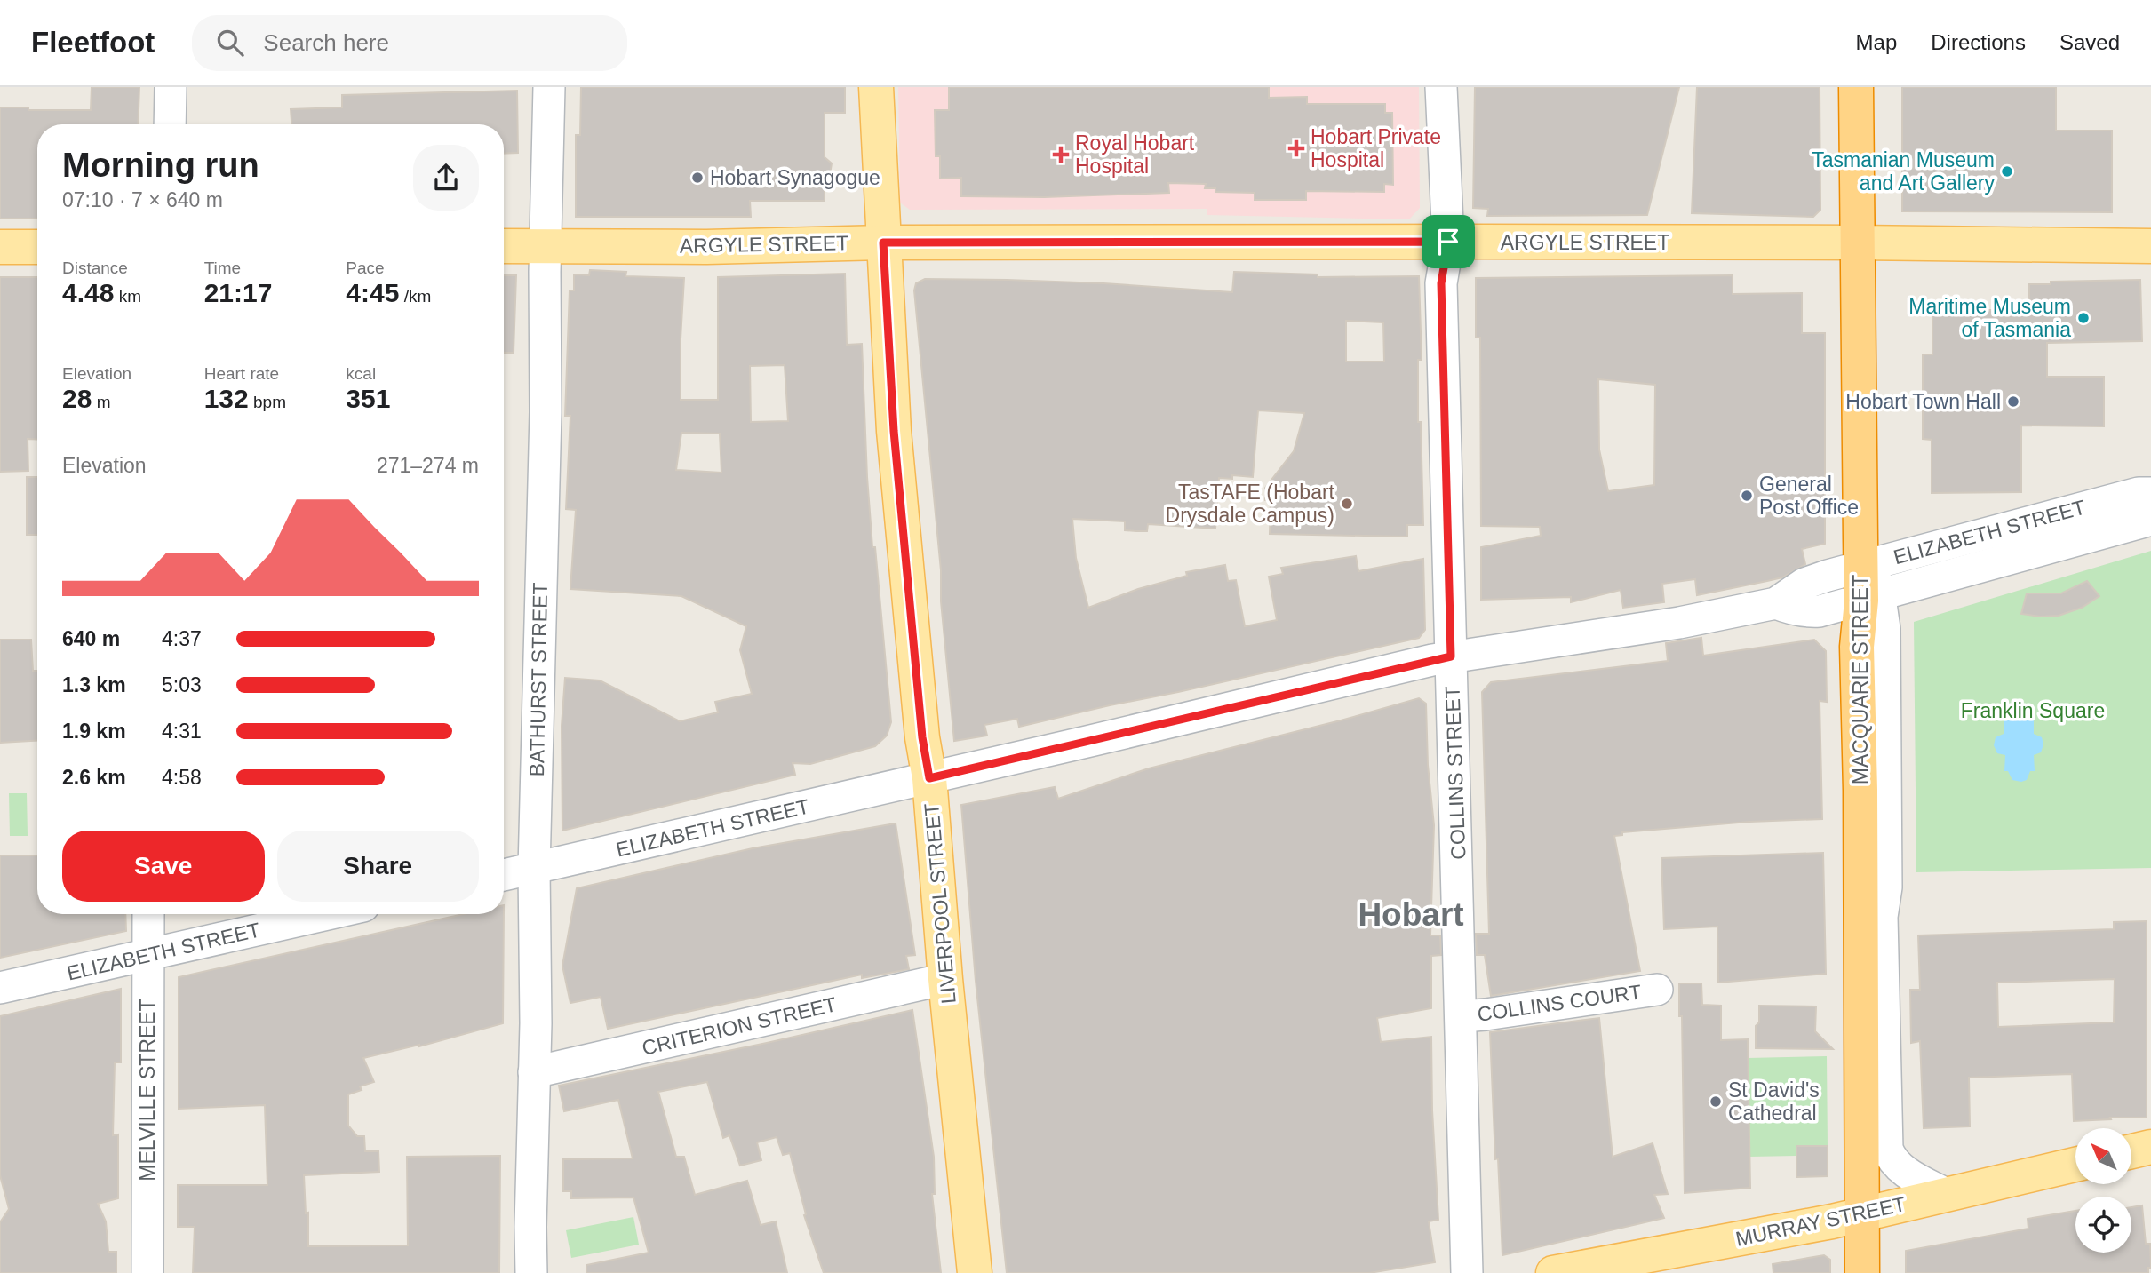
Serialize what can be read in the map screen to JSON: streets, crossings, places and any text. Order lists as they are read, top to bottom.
{
  "streets": {
    "highway": ["MACQUARIE STREET"],
    "main road": ["ARGYLE STREET", "LIVERPOOL STREET", "MURRAY STREET"],
    "street": [
      "ELIZABETH STREET",
      "BATHURST STREET",
      "COLLINS STREET",
      "COLLINS COURT",
      "CRITERION STREET",
      "MELVILLE STREET"
    ]
  },
  "crossings": [
    ["ARGYLE STREET", "BATHURST STREET"],
    ["ARGYLE STREET", "MACQUARIE STREET"],
    ["ARGYLE STREET", "COLLINS STREET"],
    ["ARGYLE STREET", "LIVERPOOL STREET"],
    ["ELIZABETH STREET", "BATHURST STREET"],
    ["ELIZABETH STREET", "MACQUARIE STREET"],
    ["ELIZABETH STREET", "COLLINS STREET"],
    ["ELIZABETH STREET", "LIVERPOOL STREET"],
    ["ELIZABETH STREET", "MELVILLE STREET"],
    ["BATHURST STREET", "CRITERION STREET"],
    ["MACQUARIE STREET", "MURRAY STREET"],
    ["COLLINS STREET", "COLLINS COURT"],
    ["LIVERPOOL STREET", "CRITERION STREET"]
  ],
  "districts": ["Hobart"],
  "parks": ["Franklin Square"],
  "places": {
    "health": ["Hobart Private Hospital", "Royal Hobart Hospital"],
    "other": [
      "Tasmanian Museum and Art Gallery",
      "Hobart Synagogue",
      "Maritime Museum of Tasmania",
      "Hobart Town Hall",
      "General Post Office",
      "TasTAFE (Hobart Drysdale Campus)",
      "St David's Cathedral"
    ]
  },
  "north": "top left",
  "page": {
    "header": "Fleetfoot",
    "search": "Search here",
    "nav": ["Map", "Directions", "Saved"],
    "heading": ["Morning run", "07:10 · 7 × 640 m"],
    "stats": [
      ["Distance", "4.48 km"],
      ["Time", "21:17"],
      ["Pace", "4:45 /km"],
      ["Elevation", "28 m"],
      ["Heart rate", "132 bpm"],
      ["kcal", "351"]
    ],
    "chart": ["Elevation", "271–274 m"],
    "list": [
      {
        "name": "640 m",
        "note": "4:37"
      },
      {
        "name": "1.3 km",
        "note": "5:03"
      },
      {
        "name": "1.9 km",
        "note": "4:31"
      },
      {
        "name": "2.6 km",
        "note": "4:58"
      }
    ],
    "buttons": ["Save", "Share"]
  }
}
